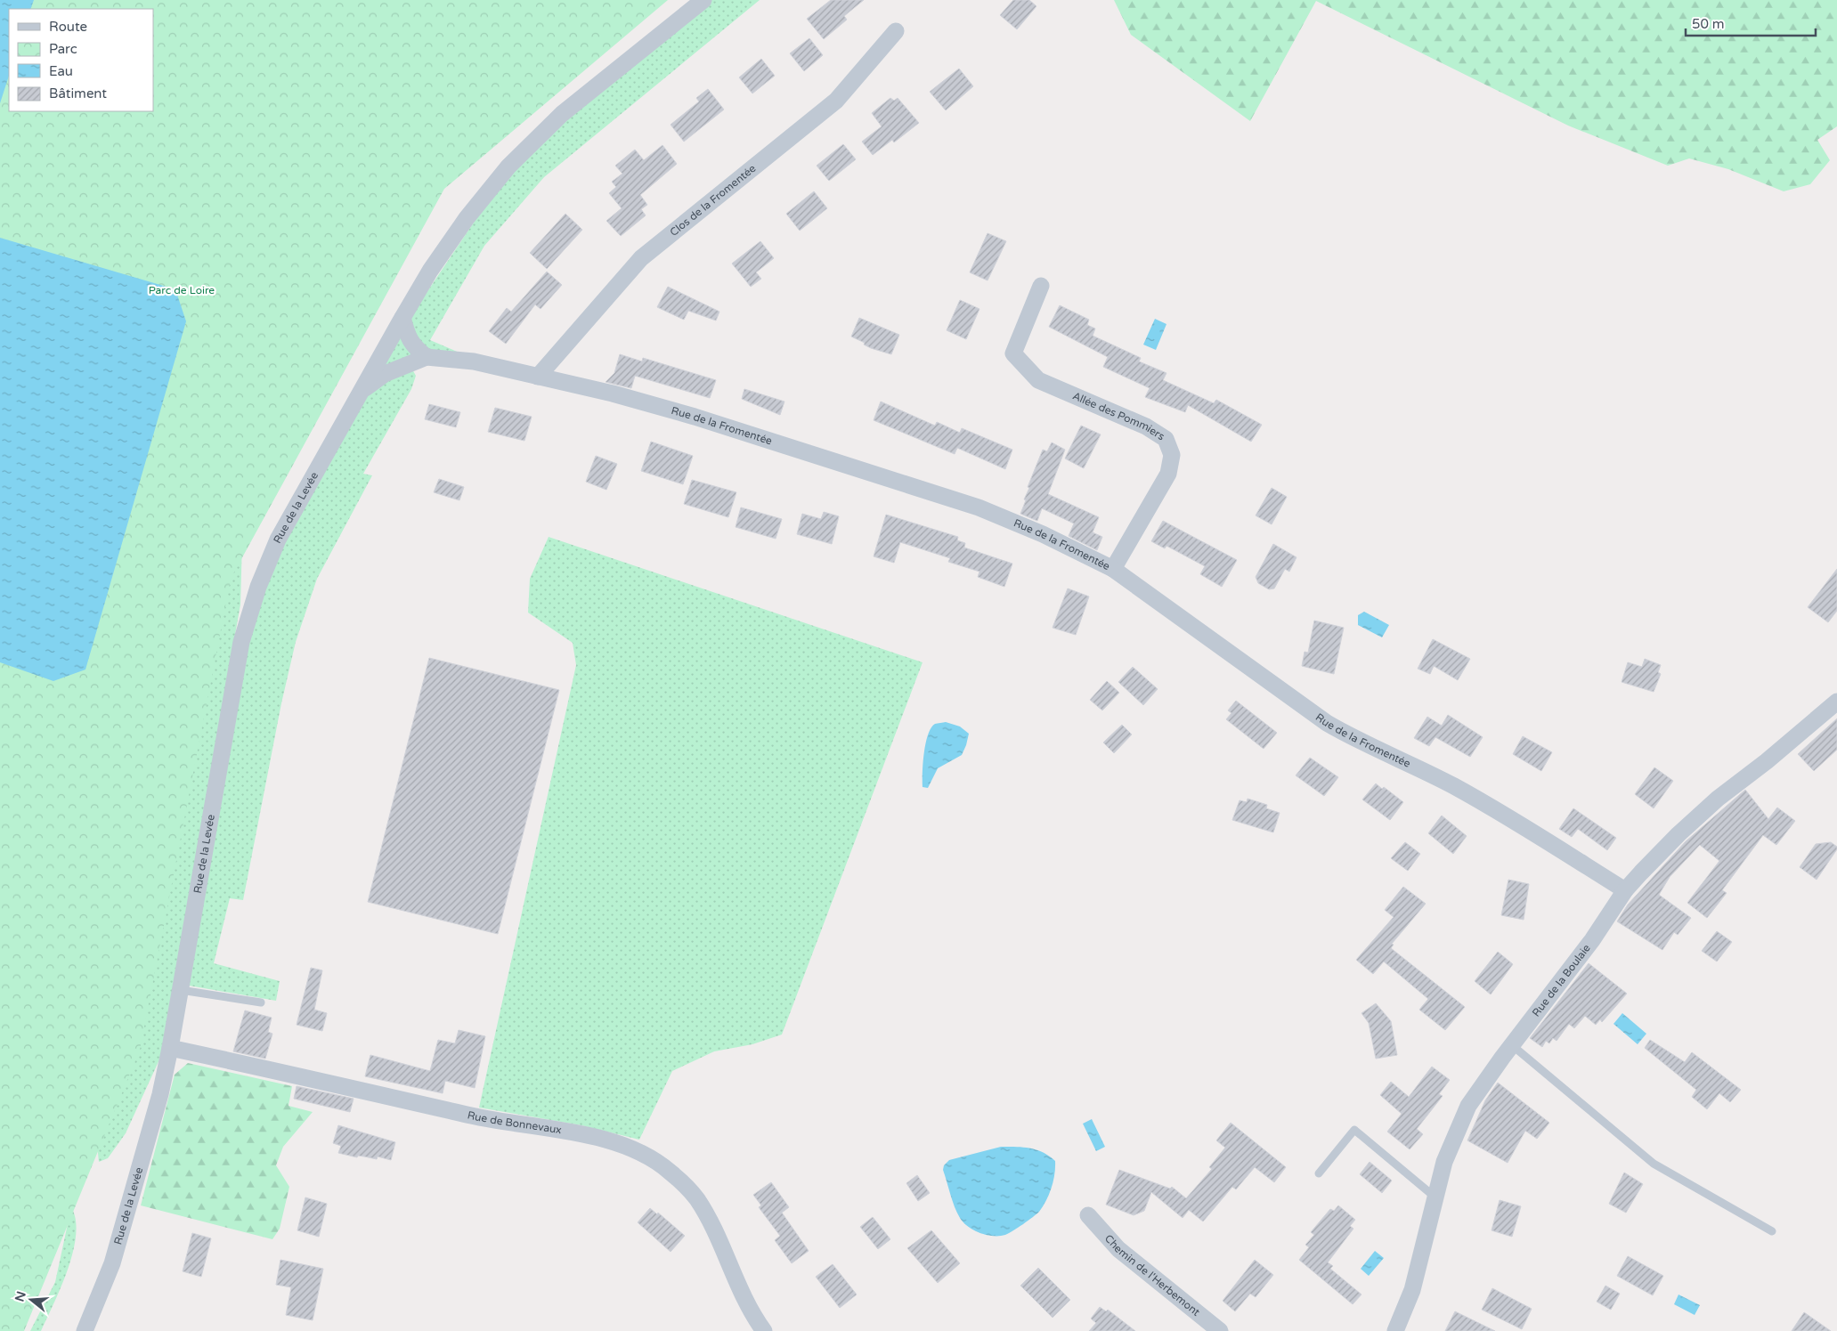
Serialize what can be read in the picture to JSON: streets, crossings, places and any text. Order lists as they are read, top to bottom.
{
  "streets": {
    "street": [
      "Clos de la Fromentée",
      "Allée des Pommiers",
      "Rue de la Fromentée",
      "Rue de la Levée",
      "Rue de la Boulaie",
      "Rue de Bonnevaux",
      "Chemin de l'Herbemont"
    ]
  },
  "crossings": [
    ["Clos de la Fromentée", "Rue de la Fromentée"],
    ["Allée des Pommiers", "Rue de la Fromentée"],
    ["Rue de la Fromentée", "Rue de la Levée"],
    ["Rue de la Fromentée", "Rue de la Boulaie"],
    ["Rue de la Levée", "Rue de Bonnevaux"]
  ],
  "parks": ["Parc de Loire"],
  "legend": [
    "Route",
    "Parc",
    "Eau",
    "Bâtiment"
  ],
  "scale_bar": "50 m",
  "north": "left"
}
